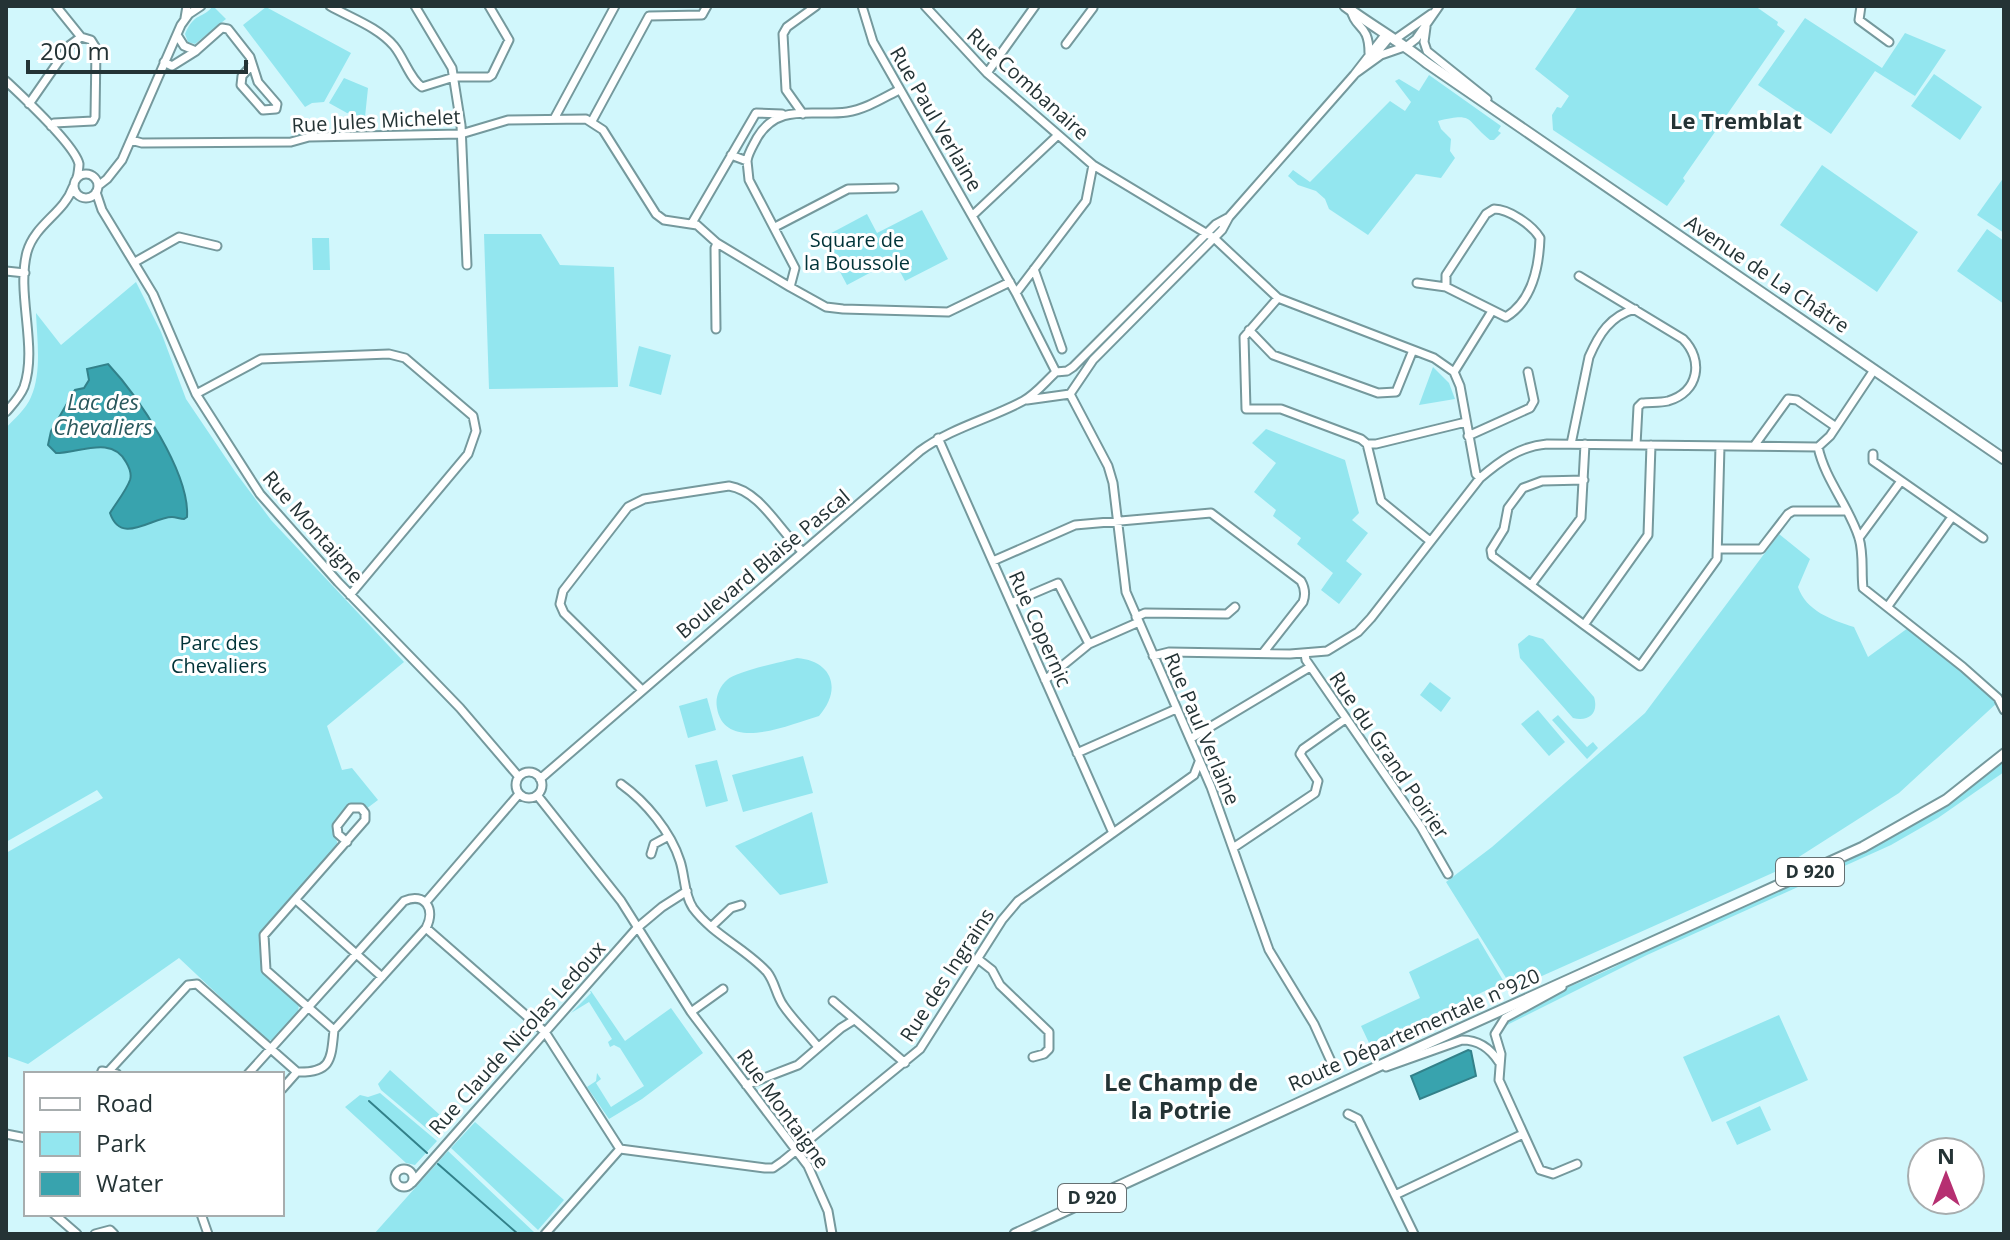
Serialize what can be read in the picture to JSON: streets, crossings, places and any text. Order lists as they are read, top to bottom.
{
  "streets": {
    "main road": ["Avenue de La Châtre", "D 920", "Route Départementale n°920"],
    "street": [
      "Rue Combanaire",
      "Rue Paul Verlaine",
      "Rue Jules Michelet",
      "Rue Montaigne",
      "Boulevard Blaise Pascal",
      "Rue Copernic",
      "Rue du Grand Poirier",
      "Rue des Ingrains",
      "Rue Claude Nicolas Ledoux"
    ]
  },
  "crossings": [
    ["Rue Combanaire", "Rue Paul Verlaine"],
    ["Rue Paul Verlaine", "Boulevard Blaise Pascal"],
    ["Rue Paul Verlaine", "Rue des Ingrains"],
    ["Rue Montaigne", "Boulevard Blaise Pascal"],
    ["Rue Montaigne", "Rue des Ingrains"],
    ["Rue Montaigne", "Rue Claude Nicolas Ledoux"],
    ["Boulevard Blaise Pascal", "Rue Copernic"],
    ["Rue Copernic", "Rue des Ingrains"],
    ["D 920", "Route Départementale n°920"]
  ],
  "districts": ["Le Tremblat", "Le Champ de la Potrie"],
  "water": ["Lac des Chevaliers"],
  "parks": ["Square de la Boussole", "Parc des Chevaliers"],
  "legend": ["Road", "Park", "Water"],
  "scale_bar": "200 m",
  "north": "top"
}
